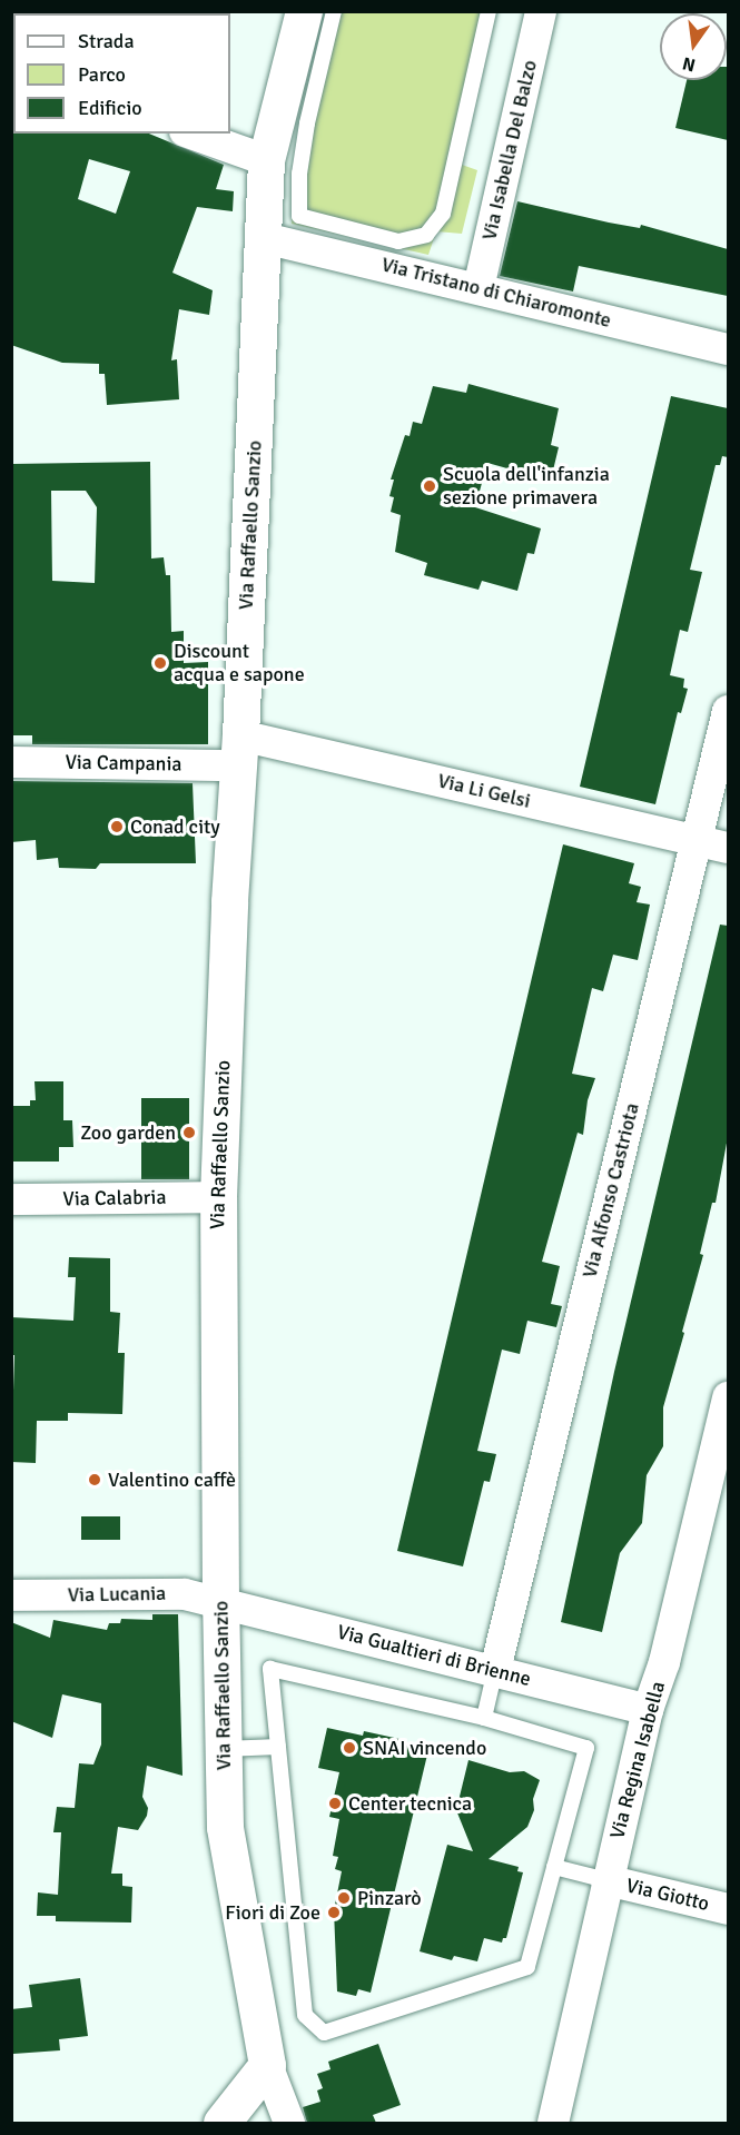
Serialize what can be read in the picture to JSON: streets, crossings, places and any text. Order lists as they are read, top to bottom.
{
  "streets": {
    "street": [
      "Via Isabella Del Balzo",
      "Via Tristano di Chiaromonte",
      "Via Raffaello Sanzio",
      "Via Campania",
      "Via Li Gelsi",
      "Via Alfonso Castriota",
      "Via Calabria",
      "Via Lucania",
      "Via Gualtieri di Brienne",
      "Via Regina Isabella",
      "Via Giotto"
    ]
  },
  "crossings": [
    ["Via Isabella Del Balzo", "Via Tristano di Chiaromonte"],
    ["Via Tristano di Chiaromonte", "Via Raffaello Sanzio"],
    ["Via Raffaello Sanzio", "Via Campania"],
    ["Via Raffaello Sanzio", "Via Li Gelsi"],
    ["Via Raffaello Sanzio", "Via Calabria"],
    ["Via Raffaello Sanzio", "Via Lucania"],
    ["Via Raffaello Sanzio", "Via Gualtieri di Brienne"],
    ["Via Campania", "Via Li Gelsi"],
    ["Via Li Gelsi", "Via Alfonso Castriota"],
    ["Via Alfonso Castriota", "Via Gualtieri di Brienne"],
    ["Via Lucania", "Via Gualtieri di Brienne"],
    ["Via Gualtieri di Brienne", "Via Regina Isabella"],
    ["Via Regina Isabella", "Via Giotto"]
  ],
  "places": [
    "Scuola dell'infanzia sezione primavera",
    "Discount acqua e sapone",
    "Conad city",
    "Zoo garden",
    "Valentino caffè",
    "SNAI vincendo",
    "Center tecnica",
    "Pinzarò",
    "Fiori di Zoe"
  ],
  "legend": ["Strada", "Parco", "Edificio"],
  "north": "bottom"
}
